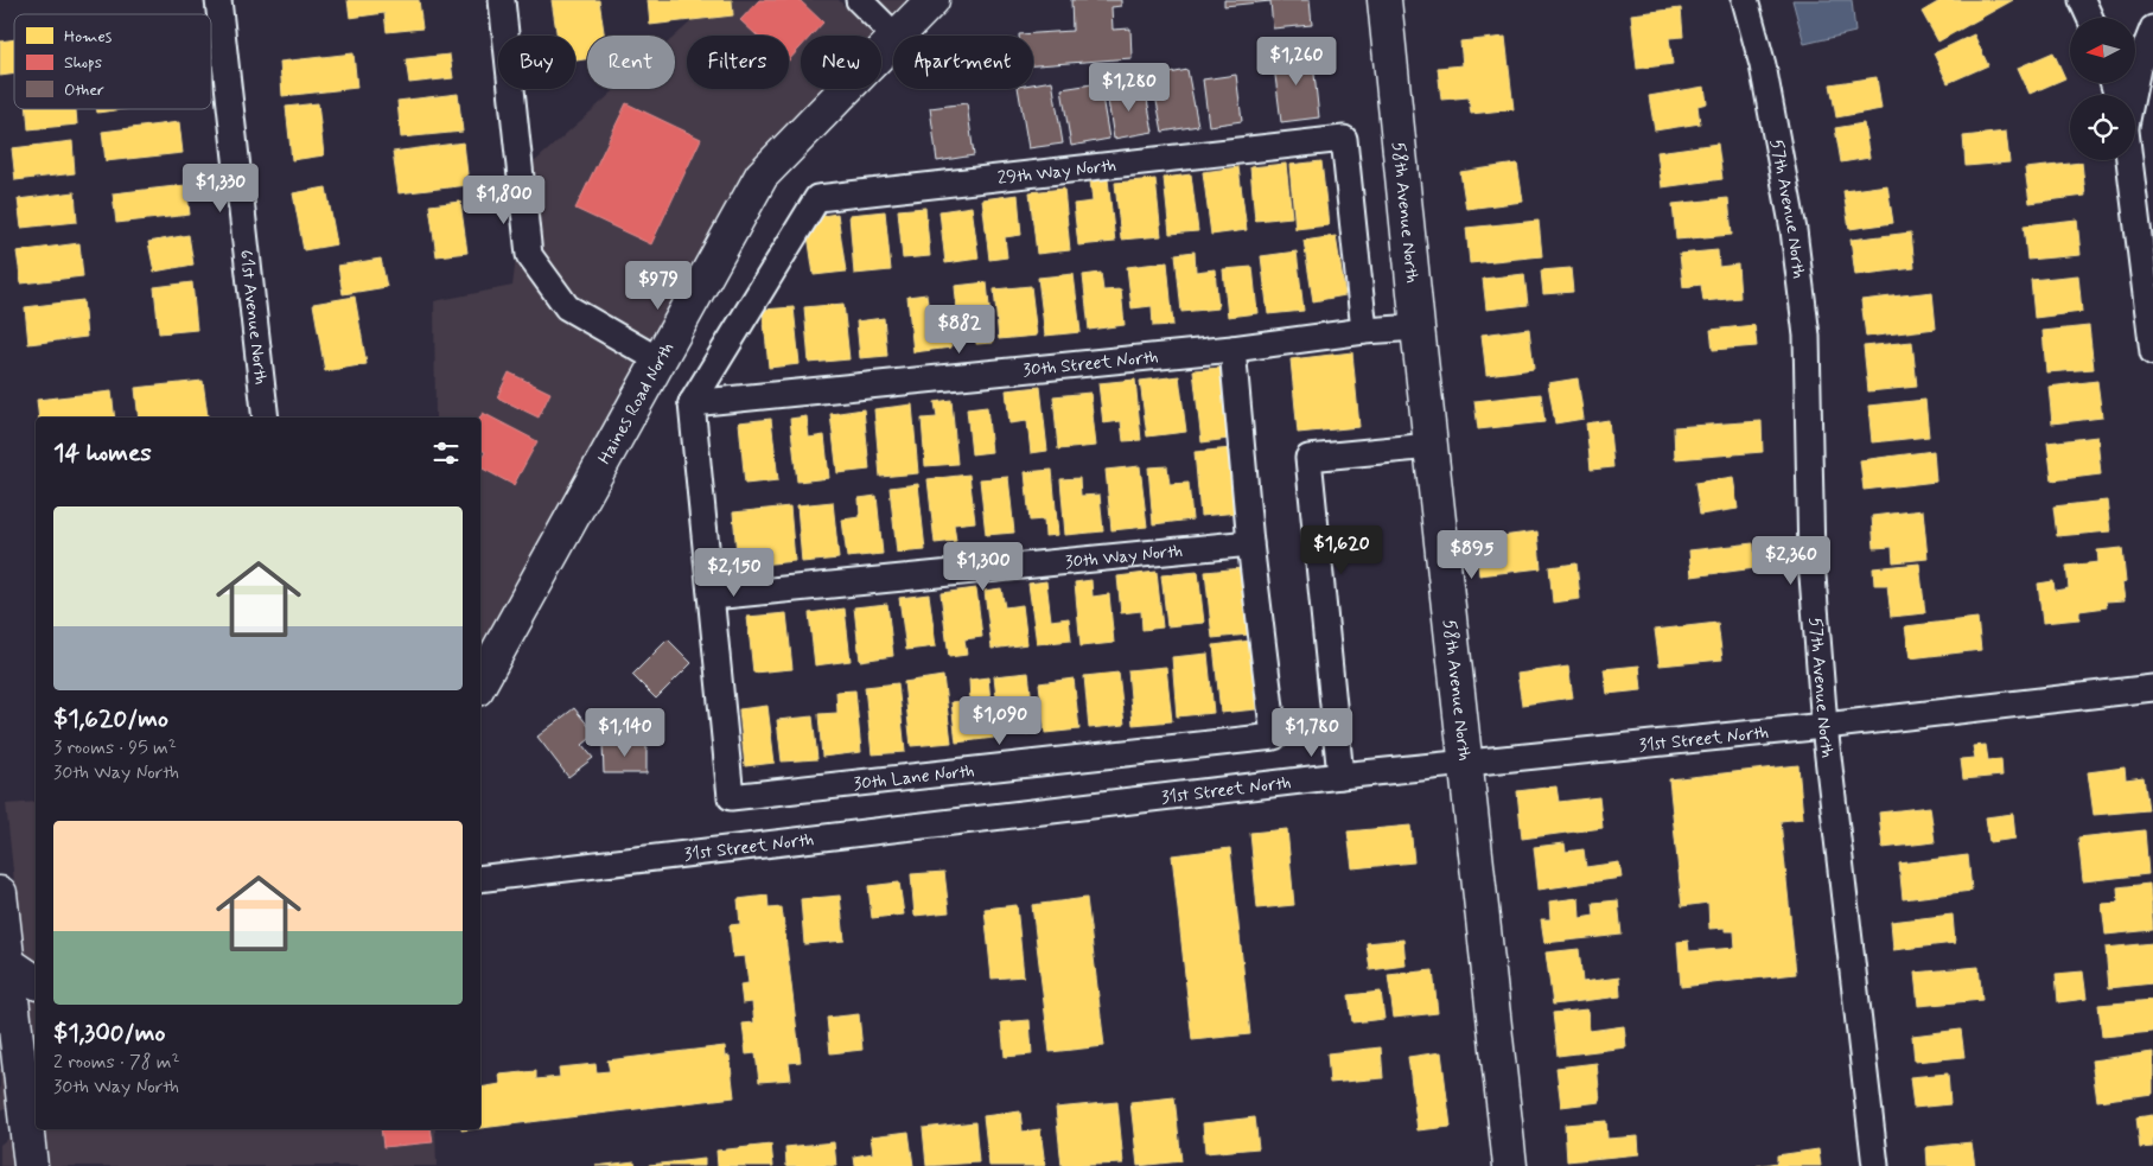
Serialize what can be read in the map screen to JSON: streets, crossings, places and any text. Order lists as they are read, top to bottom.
{
  "streets": {
    "street": [
      "29th Way North",
      "57th Avenue North",
      "58th Avenue North",
      "61st Avenue North",
      "30th Street North",
      "Haines Road North",
      "30th Way North",
      "31st Street North",
      "30th Lane North"
    ]
  },
  "crossings": [
    ["29th Way North", "30th Street North"],
    ["57th Avenue North", "31st Street North"],
    ["58th Avenue North", "30th Street North"],
    ["58th Avenue North", "31st Street North"],
    ["30th Way North", "30th Lane North"]
  ],
  "legend": ["Homes", "Shops", "Other"],
  "north": "left",
  "page": {
    "chip": [
      "Buy",
      "Rent",
      "Filters",
      "New",
      "Apartment"
    ],
    "price": [
      "$1,260",
      "$1,280",
      "$1,330",
      "$1,800",
      "$979",
      "$882",
      "$1,620",
      "$895",
      "$2,360",
      "$1,300",
      "$2,150",
      "$1,090",
      "$1,140",
      "$1,780"
    ],
    "heading": "14 homes",
    "list": [
      {
        "name": "$1,620/mo",
        "note": "3 rooms · 95 m² · 30th Way North"
      },
      {
        "name": "$1,300/mo",
        "note": "2 rooms · 78 m² · 30th Way North"
      }
    ]
  }
}
